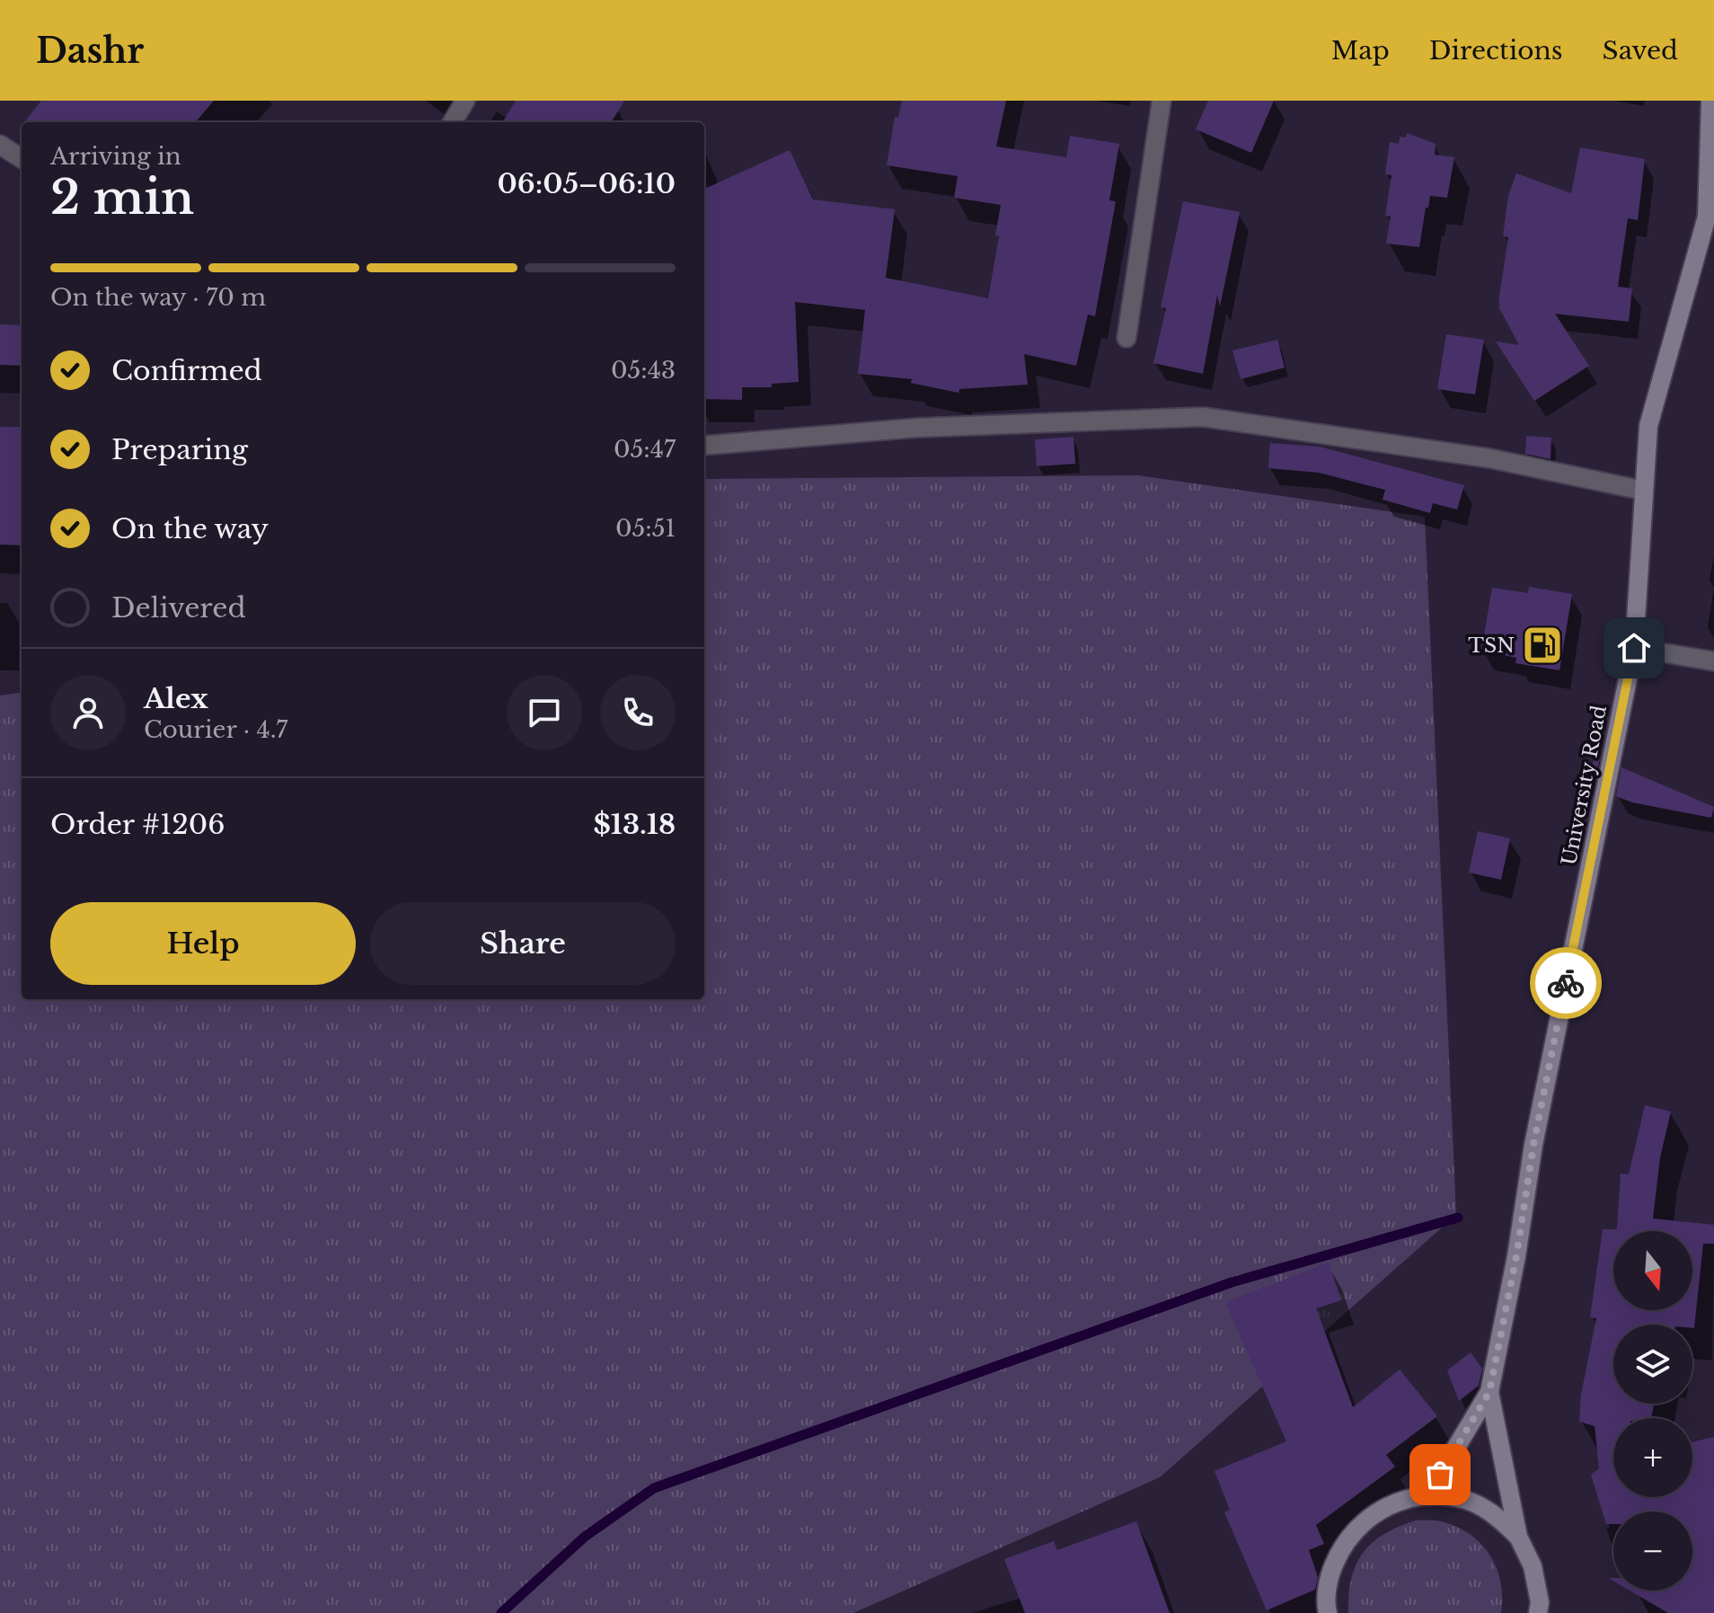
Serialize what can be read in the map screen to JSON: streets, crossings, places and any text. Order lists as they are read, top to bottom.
{
  "streets": {
    "main road": ["University Road"]
  },
  "places": {
    "fuel station": ["TSN"]
  },
  "north": "bottom",
  "page": {
    "header": "Dashr",
    "nav": ["Map", "Directions", "Saved"],
    "heading": ["2 min", "Arriving in", "06:05–06:10"],
    "panel": [
      "Alex",
      "Courier · 4.7",
      "Order #1206",
      "$13.18"
    ],
    "bar": "On the way · 70 m",
    "list": [
      ["Confirmed", "05:43"],
      ["Preparing", "05:47"],
      ["On the way", "05:51"],
      "Delivered"
    ],
    "buttons": ["Help", "Share"],
    "map_buttons": ["+", "−"]
  }
}
